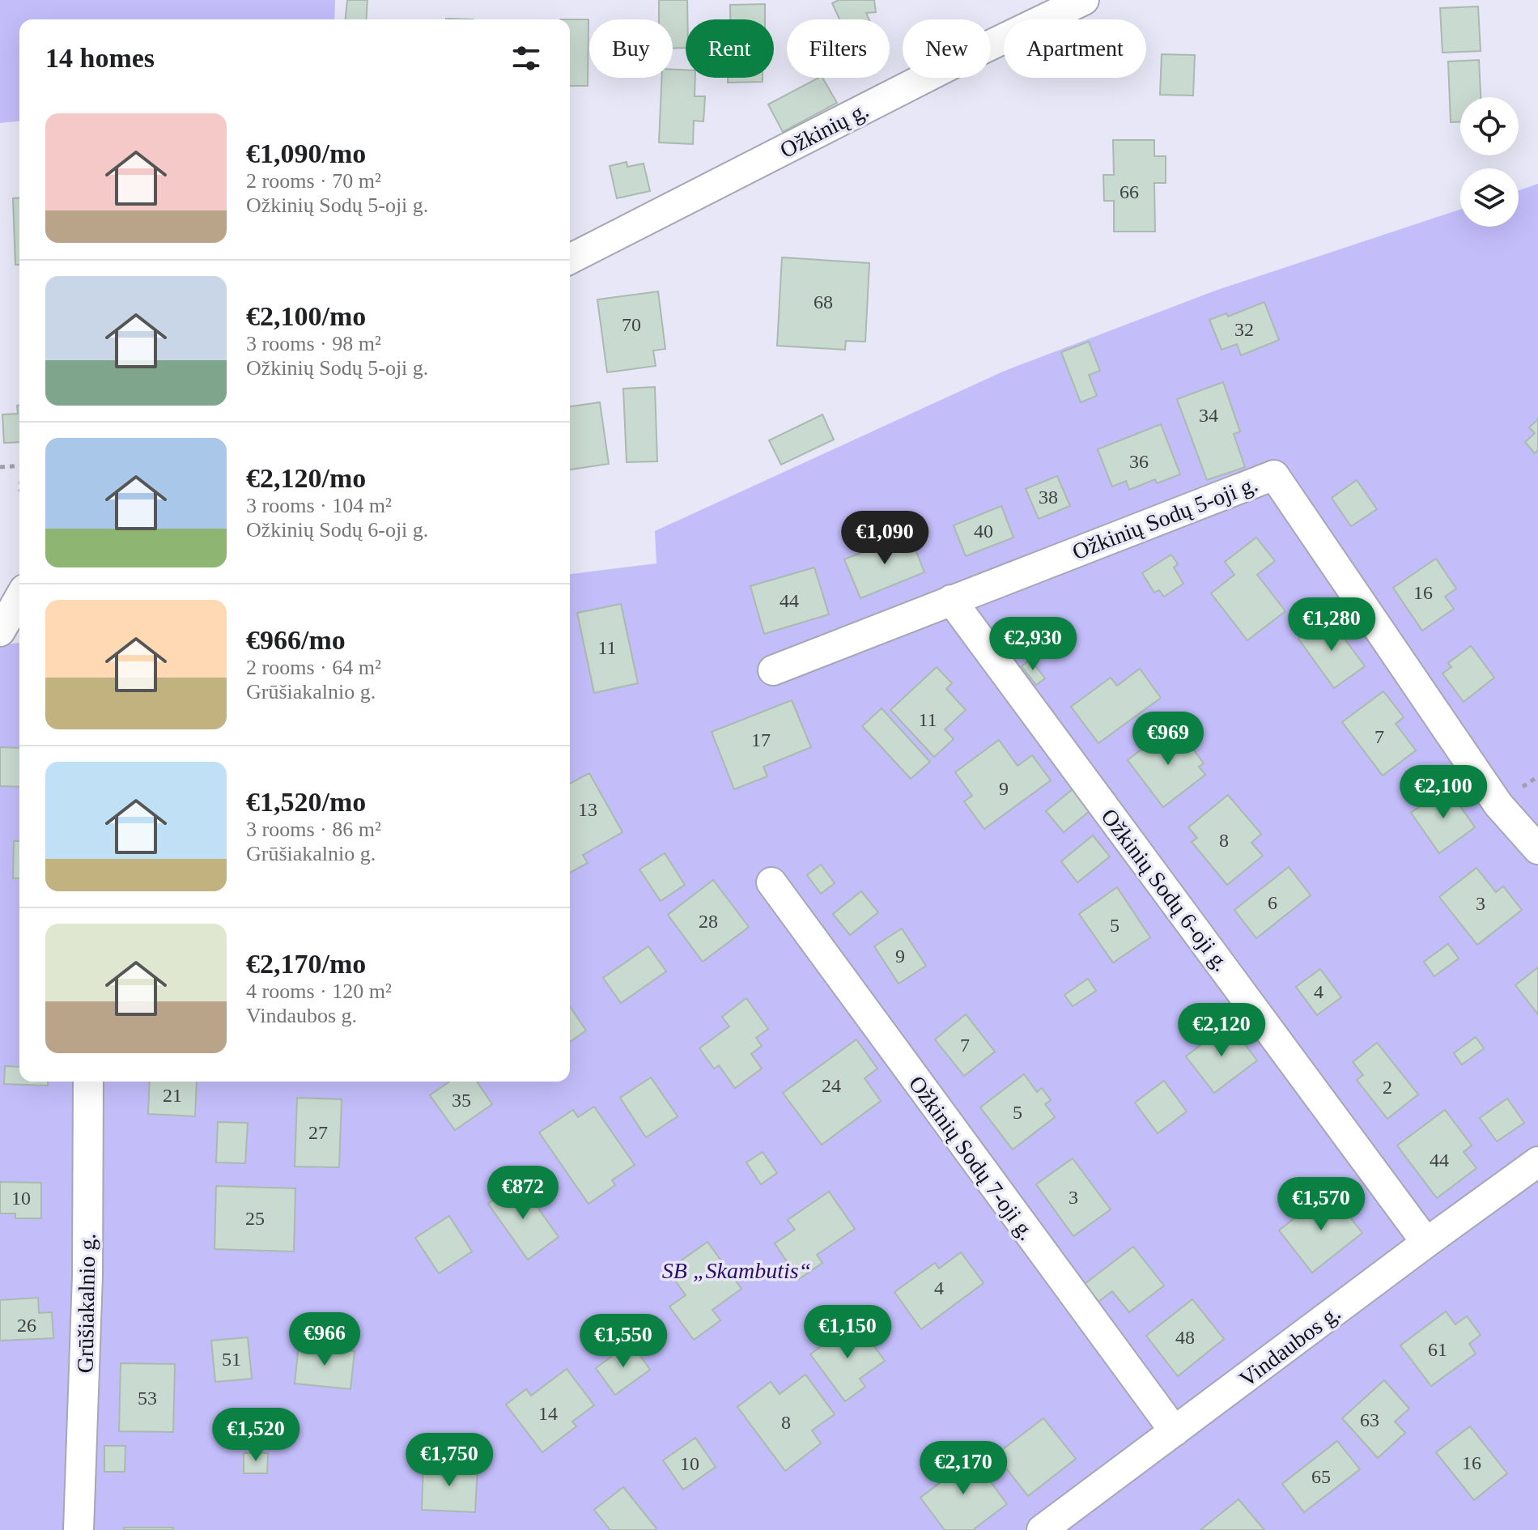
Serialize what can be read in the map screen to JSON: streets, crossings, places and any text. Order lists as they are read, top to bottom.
{
  "streets": {
    "street": [
      "Ožkinių g.",
      "Ožkinių Sodų 5-oji g.",
      "Ožkinių Sodų 6-oji g.",
      "Ožkinių Sodų 7-oji g.",
      "Grūšiakalnio g.",
      "Vindaubos g."
    ]
  },
  "crossings": [
    ["Ožkinių Sodų 5-oji g.", "Ožkinių Sodų 6-oji g."],
    ["Ožkinių Sodų 6-oji g.", "Vindaubos g."],
    ["Ožkinių Sodų 7-oji g.", "Vindaubos g."]
  ],
  "parks": ["SB „Skambutis“"],
  "house_numbers": [
    "66",
    "68",
    "70",
    "32",
    "34",
    "36",
    "38",
    "40",
    "16",
    "44",
    "11",
    "11",
    "7",
    "17",
    "9",
    "13",
    "8",
    "6",
    "3",
    "28",
    "5",
    "9",
    "4",
    "7",
    "24",
    "2",
    "21",
    "35",
    "5",
    "27",
    "44",
    "3",
    "10",
    "25",
    "4",
    "26",
    "48",
    "61",
    "51",
    "53",
    "14",
    "63",
    "8",
    "16",
    "10",
    "65"
  ],
  "page": {
    "chip": [
      "Buy",
      "Rent",
      "Filters",
      "New",
      "Apartment"
    ],
    "heading": "14 homes",
    "list": [
      {
        "name": "€1,090/mo",
        "note": "2 rooms · 70 m² · Ožkinių Sodų 5-oji g."
      },
      {
        "name": "€2,100/mo",
        "note": "3 rooms · 98 m² · Ožkinių Sodų 5-oji g."
      },
      {
        "name": "€2,120/mo",
        "note": "3 rooms · 104 m² · Ožkinių Sodų 6-oji g."
      },
      {
        "name": "€966/mo",
        "note": "2 rooms · 64 m² · Grūšiakalnio g."
      },
      {
        "name": "€1,520/mo",
        "note": "3 rooms · 86 m² · Grūšiakalnio g."
      },
      {
        "name": "€2,170/mo",
        "note": "4 rooms · 120 m² · Vindaubos g."
      }
    ],
    "price": [
      "€1,090",
      "€1,280",
      "€2,930",
      "€969",
      "€2,100",
      "€2,120",
      "€872",
      "€1,570",
      "€1,150",
      "€966",
      "€1,550",
      "€1,520",
      "€1,750",
      "€2,170"
    ]
  }
}
